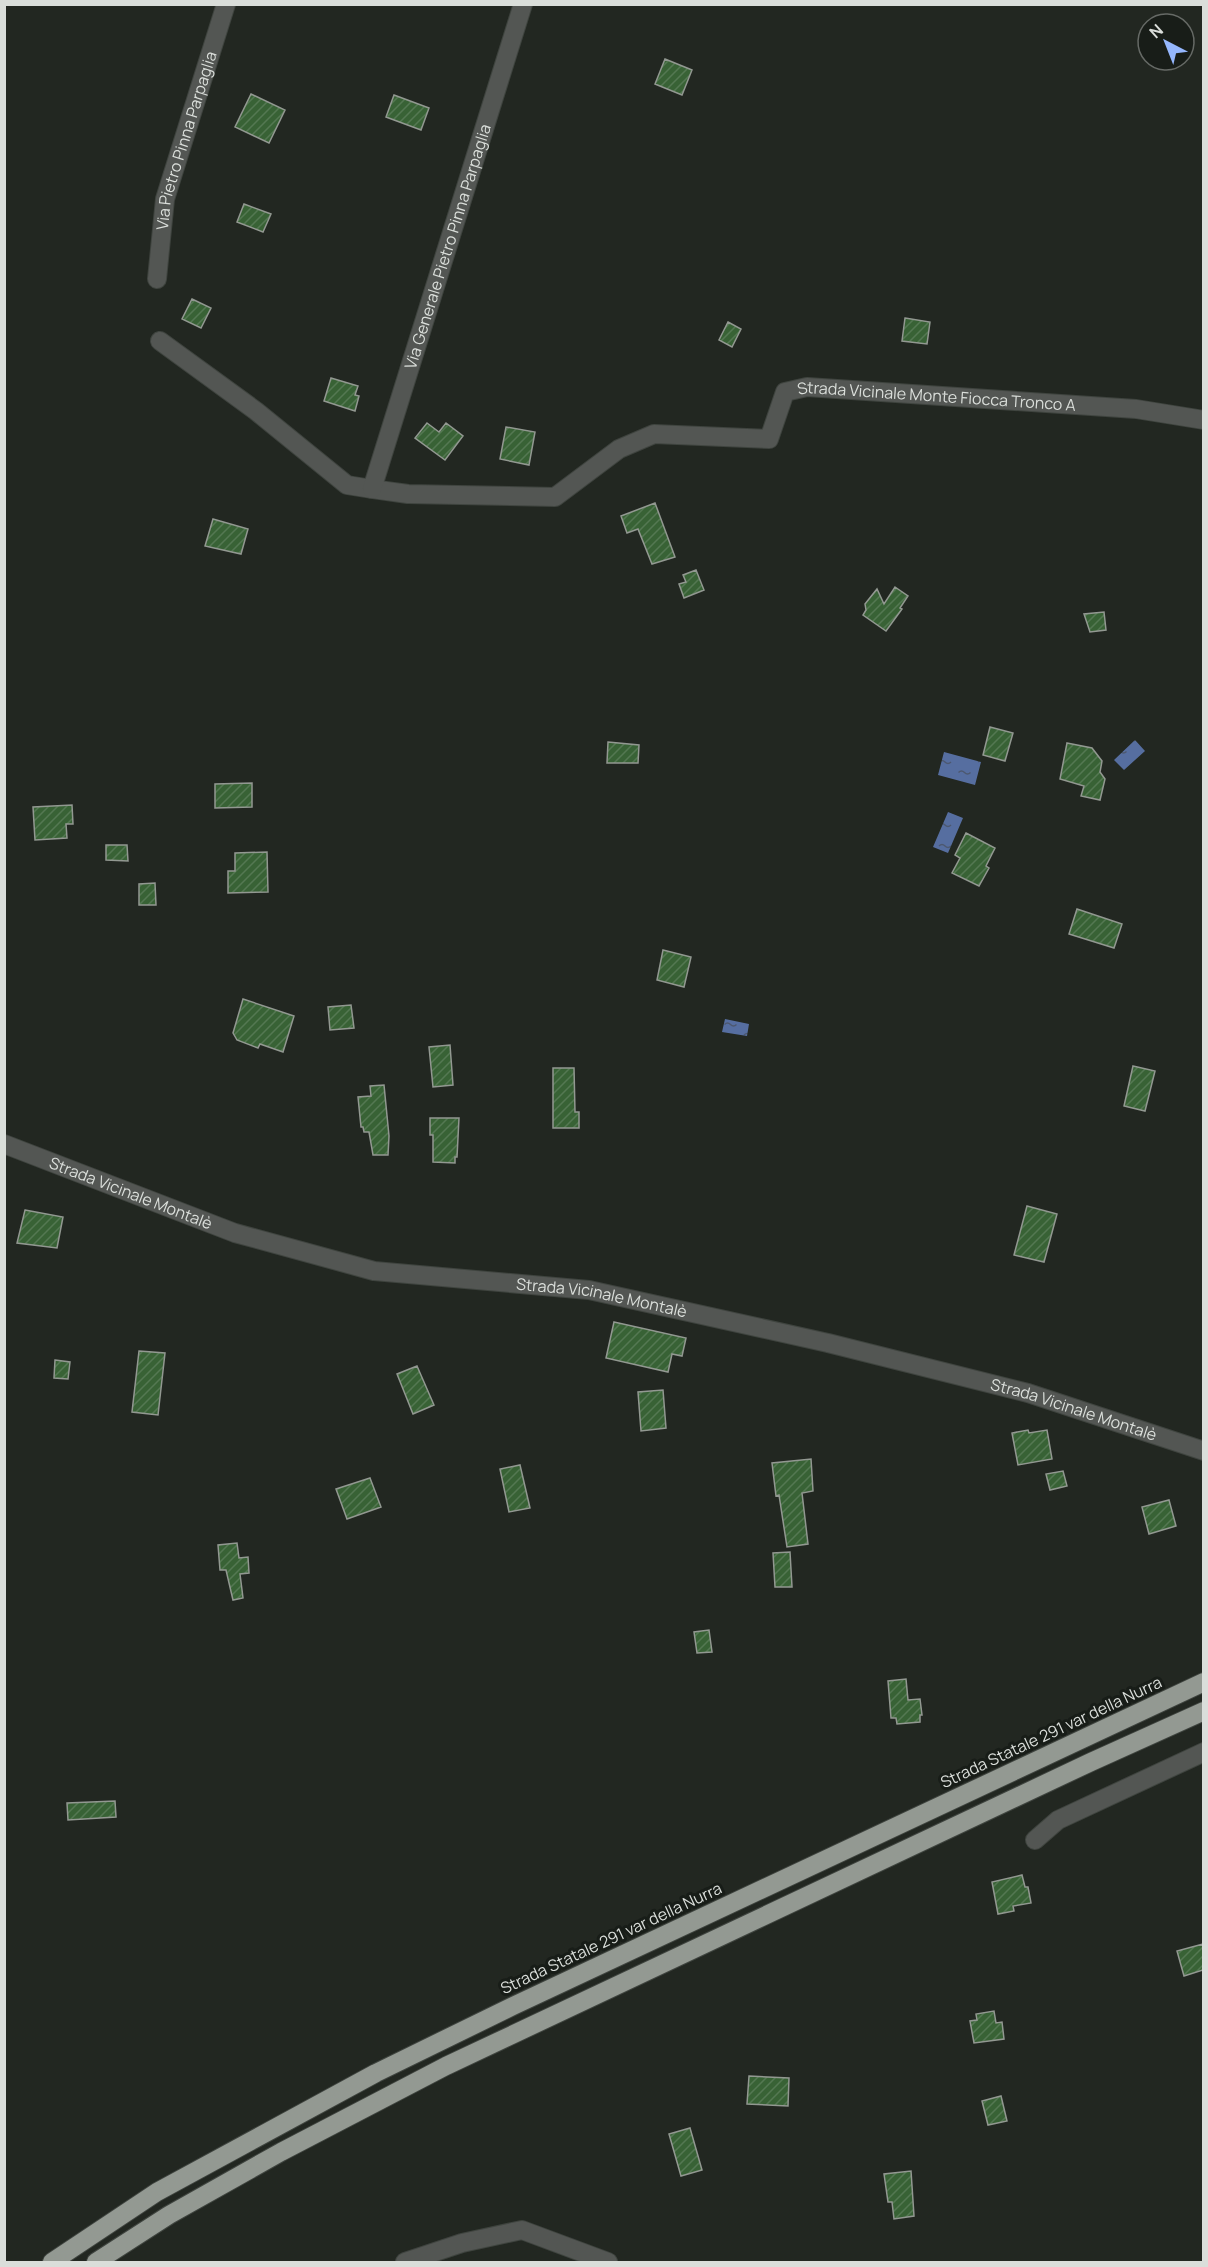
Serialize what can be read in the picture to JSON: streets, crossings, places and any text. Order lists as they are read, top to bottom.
{
  "streets": {
    "highway": ["Strada Statale 291 var della Nurra"],
    "street": [
      "Via Pietro Pinna Parpaglia",
      "Via Generale Pietro Pinna Parpaglia",
      "Strada Vicinale Monte Fiocca Tronco A",
      "Strada Vicinale Montalè"
    ]
  },
  "crossings": [
    ["Via Generale Pietro Pinna Parpaglia", "Strada Vicinale Monte Fiocca Tronco A"]
  ],
  "north": "top left"
}
